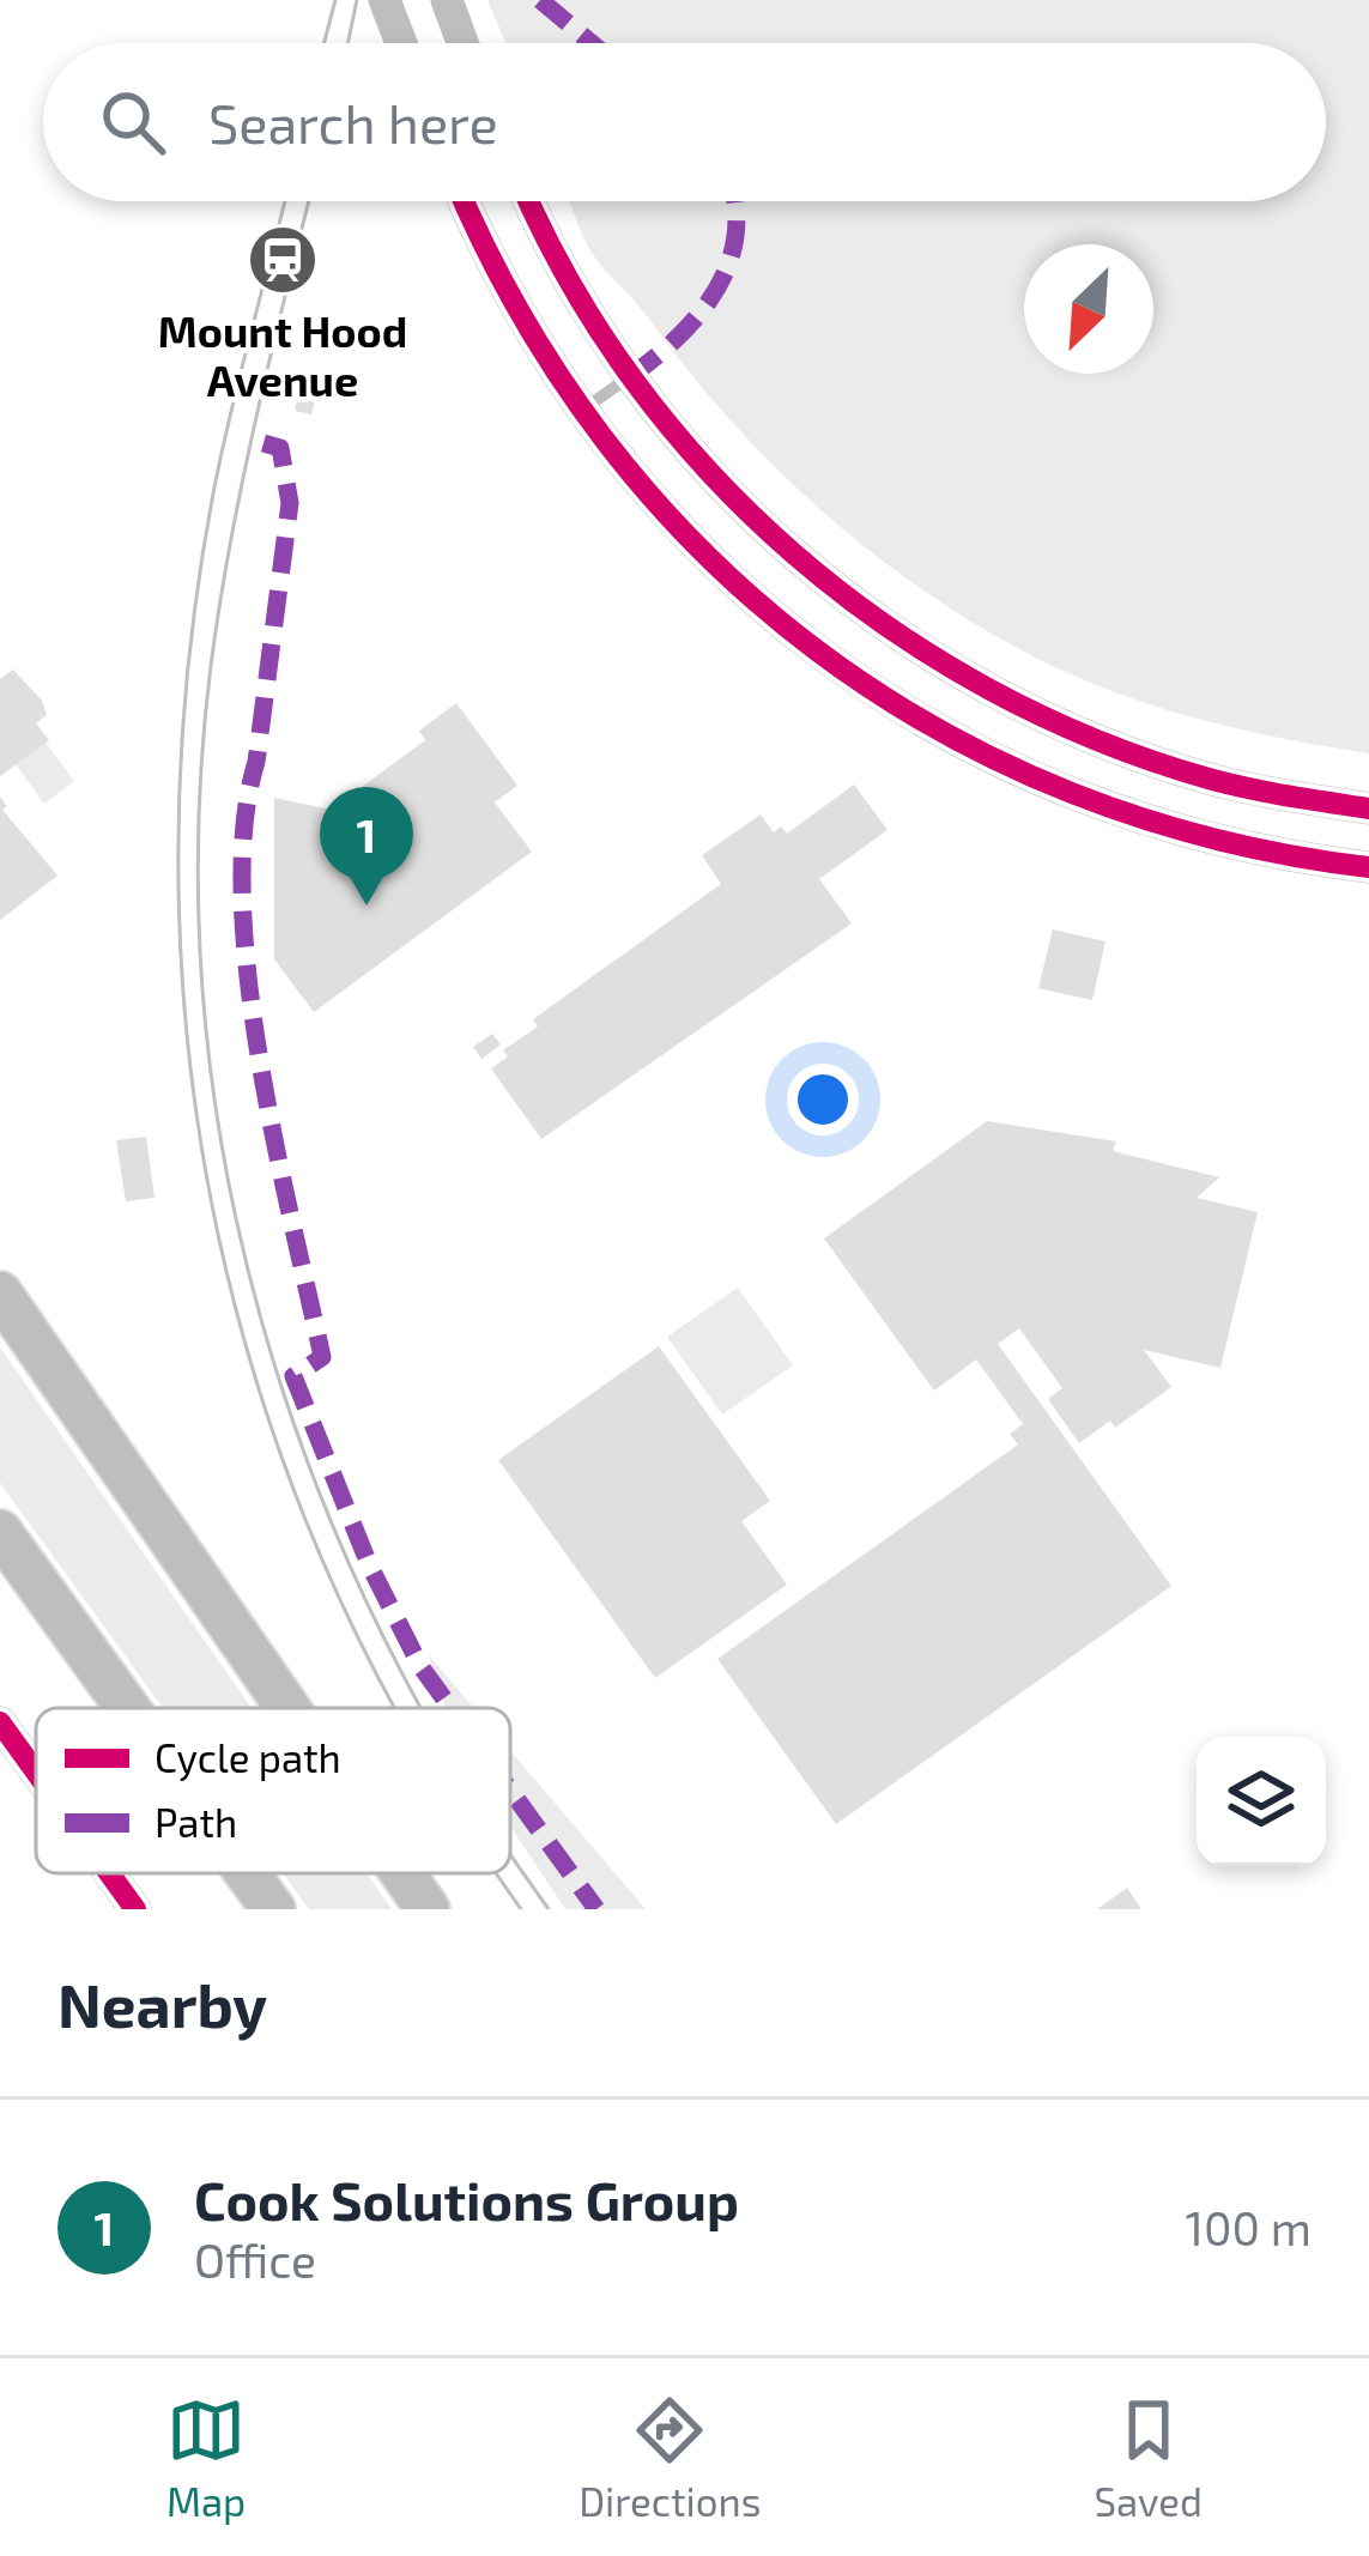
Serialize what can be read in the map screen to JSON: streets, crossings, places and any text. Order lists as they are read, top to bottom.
{
  "places": {
    "station": ["Mount Hood Avenue"]
  },
  "legend": ["Cycle path", "Path"],
  "north": "bottom left",
  "page": {
    "search": "Search here",
    "pins": "1",
    "heading": "Nearby",
    "list": [
      {
        "mark": "1",
        "name": "Cook Solutions Group",
        "note": "Office",
        "value": "100 m"
      }
    ],
    "nav": ["Map", "Directions", "Saved"]
  }
}
